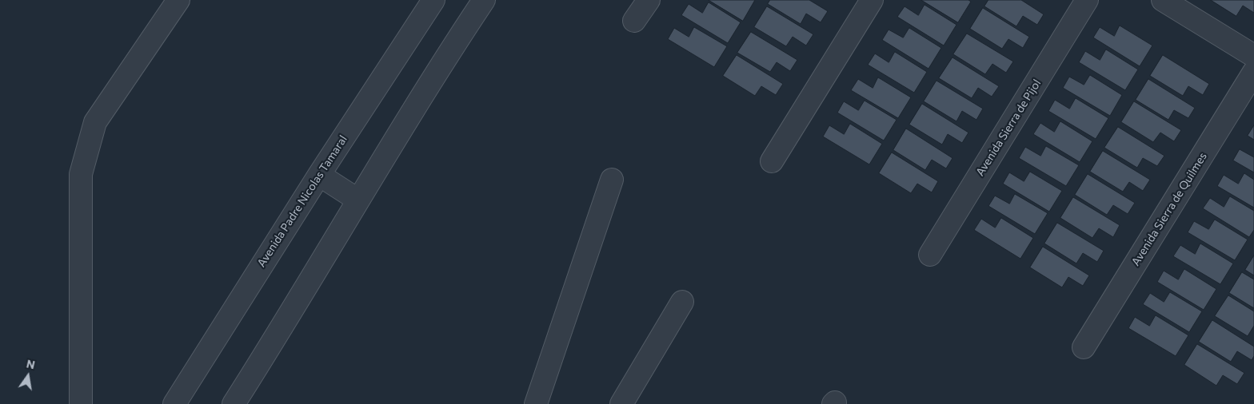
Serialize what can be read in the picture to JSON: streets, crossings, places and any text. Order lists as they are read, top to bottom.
{
  "streets": {
    "street": ["Avenida Sierra de Pijol", "Avenida Padre Nicolas Tamaral", "Avenida Sierra de Quilmes"]
  },
  "north": "top"
}
